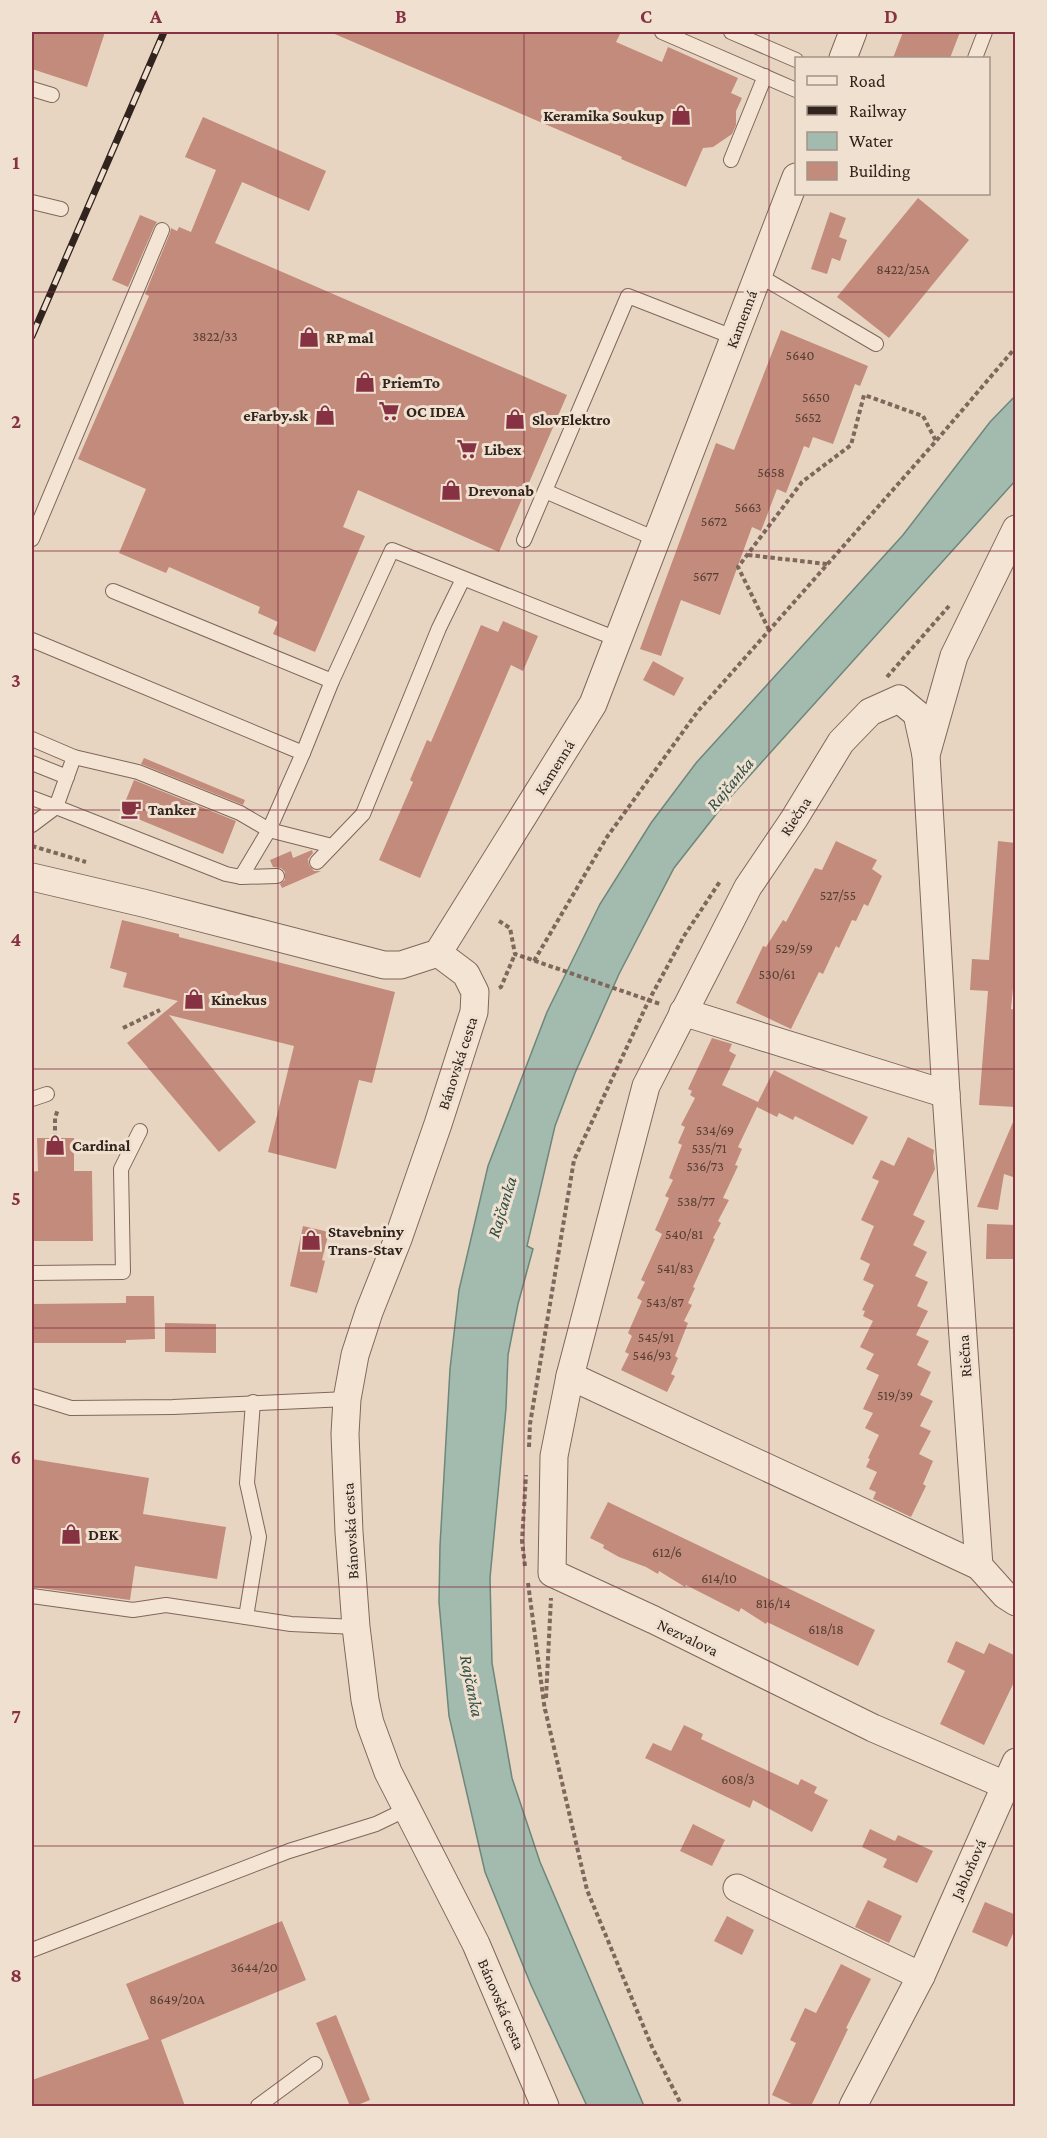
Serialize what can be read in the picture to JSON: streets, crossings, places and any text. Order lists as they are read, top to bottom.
{
  "streets": {
    "street": [
      "Kamenná",
      "Riečna",
      "Bánovská cesta",
      "Nezvalova",
      "Jabloňová"
    ]
  },
  "crossings": [
    ["Kamenná", "Bánovská cesta"],
    ["Nezvalova", "Jabloňová"]
  ],
  "water": ["Rajčanka"],
  "places": {
    "shop": [
      "Keramika Soukup",
      "RP mal",
      "PriemTo",
      "eFarby.sk",
      "SlovElektro",
      "Drevonab",
      "Kinekus",
      "Cardinal",
      "Stavebniny Trans-Stav",
      "DEK"
    ],
    "supermarket": ["OC IDEA", "Libex"],
    "cafe": ["Tanker"]
  },
  "house_numbers": [
    "8422/25A",
    "3822/33",
    "5640",
    "5650",
    "5652",
    "5658",
    "5663",
    "5672",
    "5677",
    "527/55",
    "529/59",
    "530/61",
    "534/69",
    "535/71",
    "536/73",
    "538/77",
    "540/81",
    "541/83",
    "543/87",
    "545/91",
    "546/93",
    "519/39",
    "612/6",
    "614/10",
    "816/14",
    "618/18",
    "608/3",
    "3644/20",
    "8649/20A"
  ],
  "legend": [
    "Road",
    "Railway",
    "Water",
    "Building"
  ],
  "grid": {
    "columns": [
      "A",
      "B",
      "C",
      "D"
    ],
    "rows": [
      "1",
      "2",
      "3",
      "4",
      "5",
      "6",
      "7",
      "8"
    ]
  }
}
